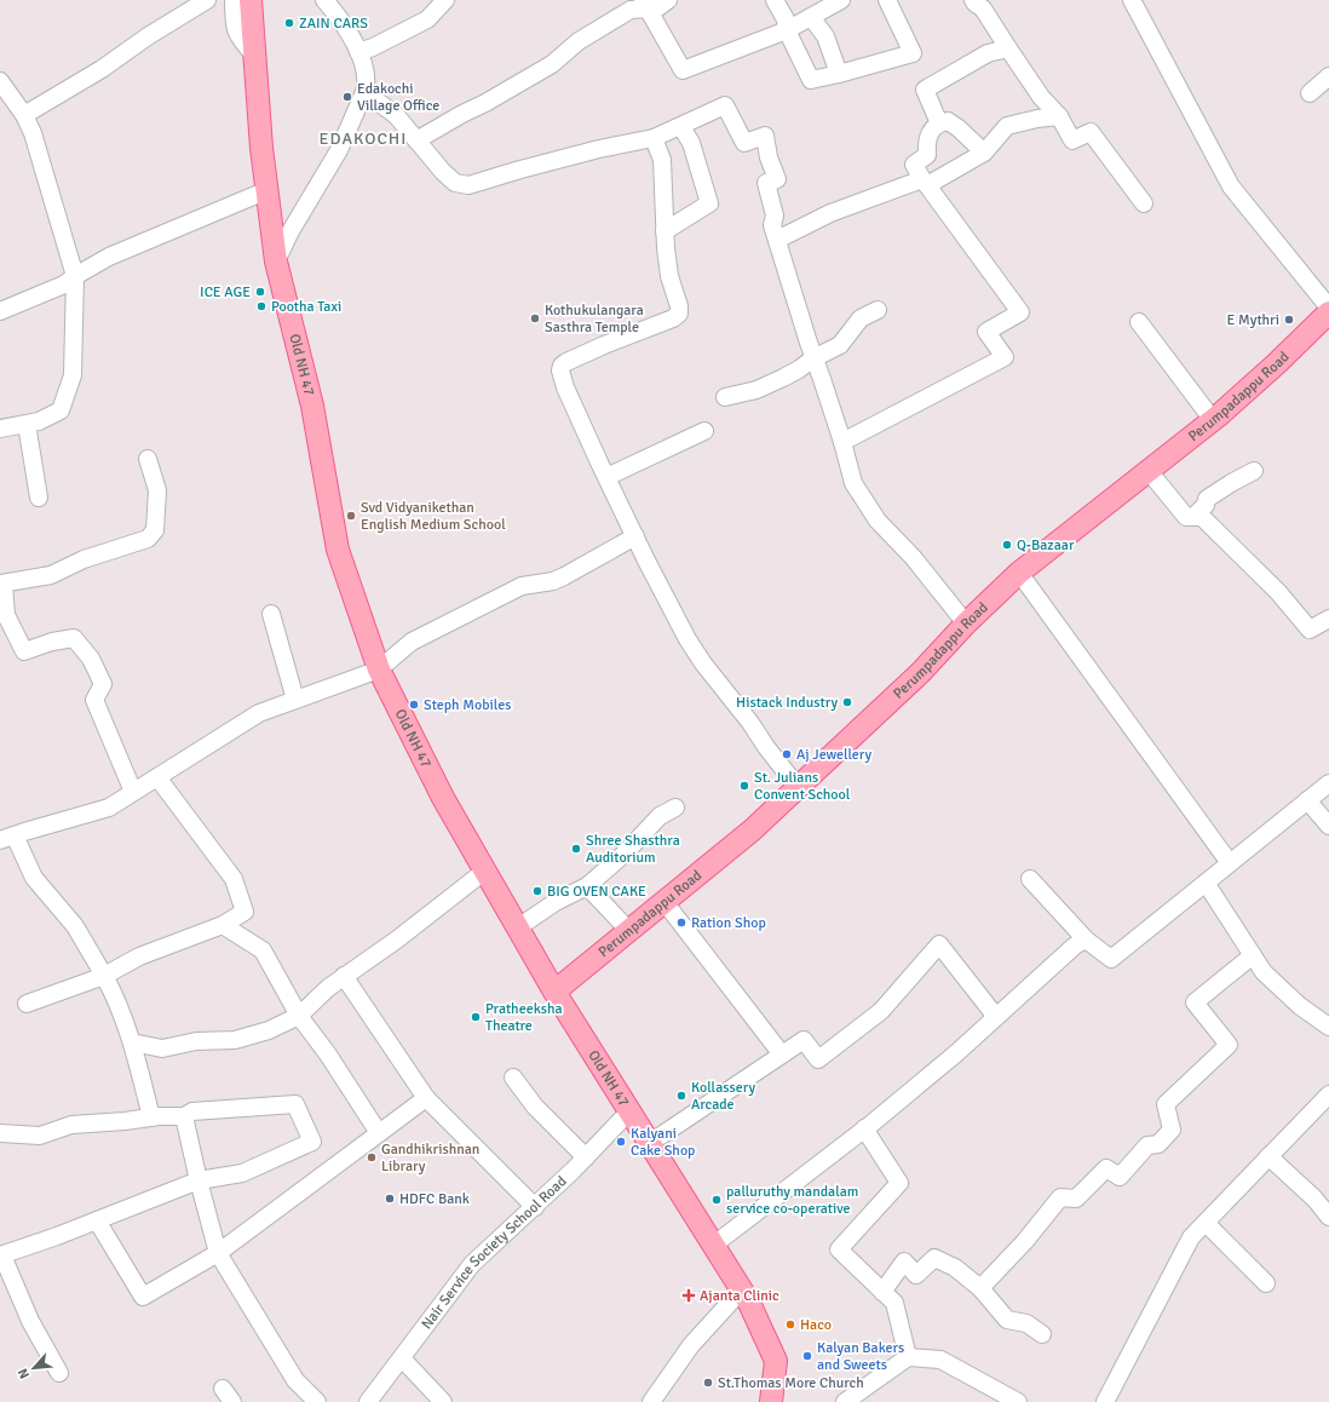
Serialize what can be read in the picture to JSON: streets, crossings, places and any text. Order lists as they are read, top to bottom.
{
  "streets": {
    "main road": ["Old NH 47", "Perumpadappu Road"],
    "street": ["Nair Service Society School Road"]
  },
  "crossings": [
    ["Old NH 47", "Perumpadappu Road"],
    ["Old NH 47", "Nair Service Society School Road"]
  ],
  "districts": ["EDAKOCHI"],
  "places": {
    "other": [
      "ZAIN CARS",
      "Edakochi Village Office",
      "ICE AGE",
      "Pootha Taxi",
      "Kothukulangara Sasthra Temple",
      "E Mythri",
      "Svd Vidyanikethan English Medium School",
      "Q-Bazaar",
      "Histack Industry",
      "Steph Mobiles",
      "Aj Jewellery",
      "St. Julians Convent School",
      "Shree Shasthra Auditorium",
      "BIG OVEN CAKE",
      "Ration Shop",
      "Pratheeksha Theatre",
      "Kollassery Arcade",
      "Kalyani Cake Shop",
      "Gandhikrishnan Library",
      "HDFC Bank",
      "palluruthy mandalam service co-operative",
      "Haco",
      "Kalyan Bakers and Sweets",
      "St.Thomas More Church"
    ],
    "health": ["Ajanta Clinic"]
  },
  "north": "bottom left"
}
